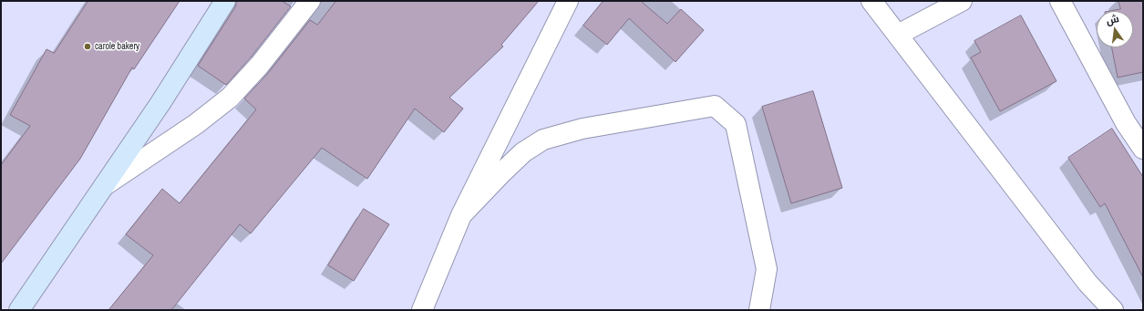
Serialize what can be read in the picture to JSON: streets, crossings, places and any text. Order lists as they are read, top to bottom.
{
  "places": ["carole bakery"],
  "north": "top"
}
